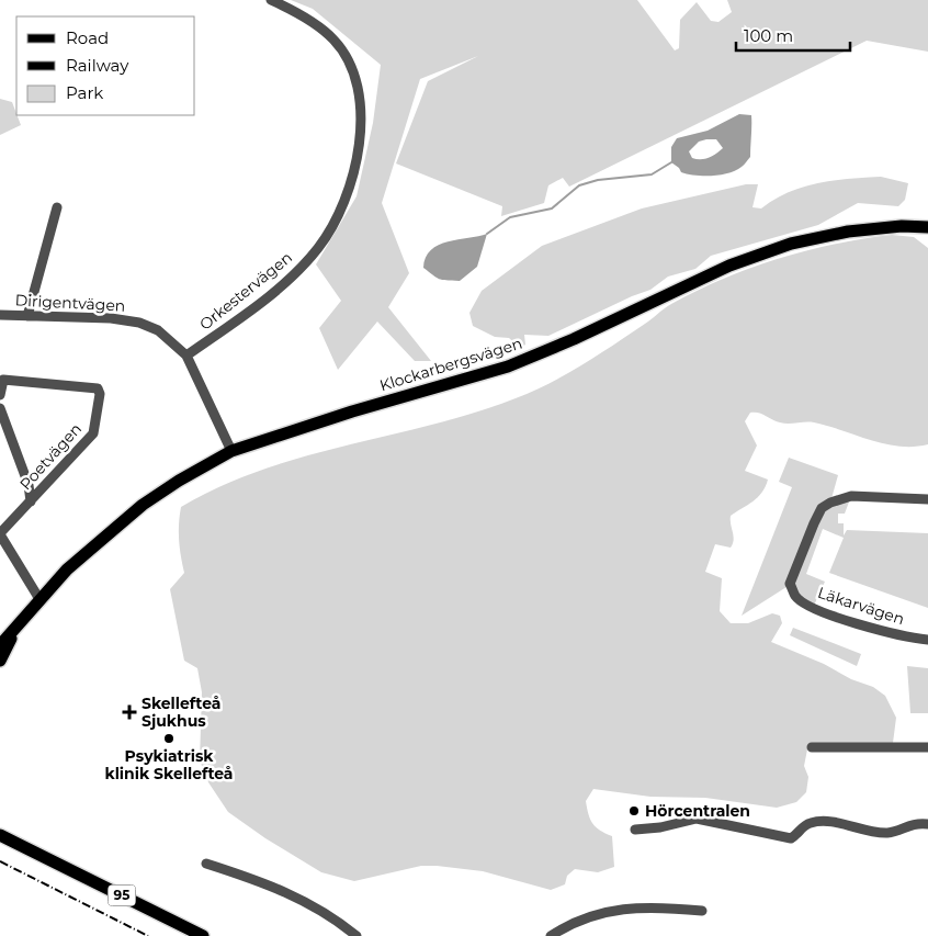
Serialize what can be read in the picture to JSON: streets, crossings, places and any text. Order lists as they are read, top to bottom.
{
  "streets": {
    "main road": ["Klockarbergsvägen", "95"],
    "street": [
      "Orkestervägen",
      "Dirigentvägen",
      "Poetvägen",
      "Läkarvägen"
    ]
  },
  "crossings": [
    ["Orkestervägen", "Dirigentvägen"],
    ["Dirigentvägen", "Klockarbergsvägen"]
  ],
  "places": {
    "health": ["Skellefteå Sjukhus"],
    "other": ["Psykiatrisk klinik Skellefteå", "Hörcentralen"]
  },
  "legend": ["Road", "Railway", "Park"],
  "scale_bar": "100 m"
}
